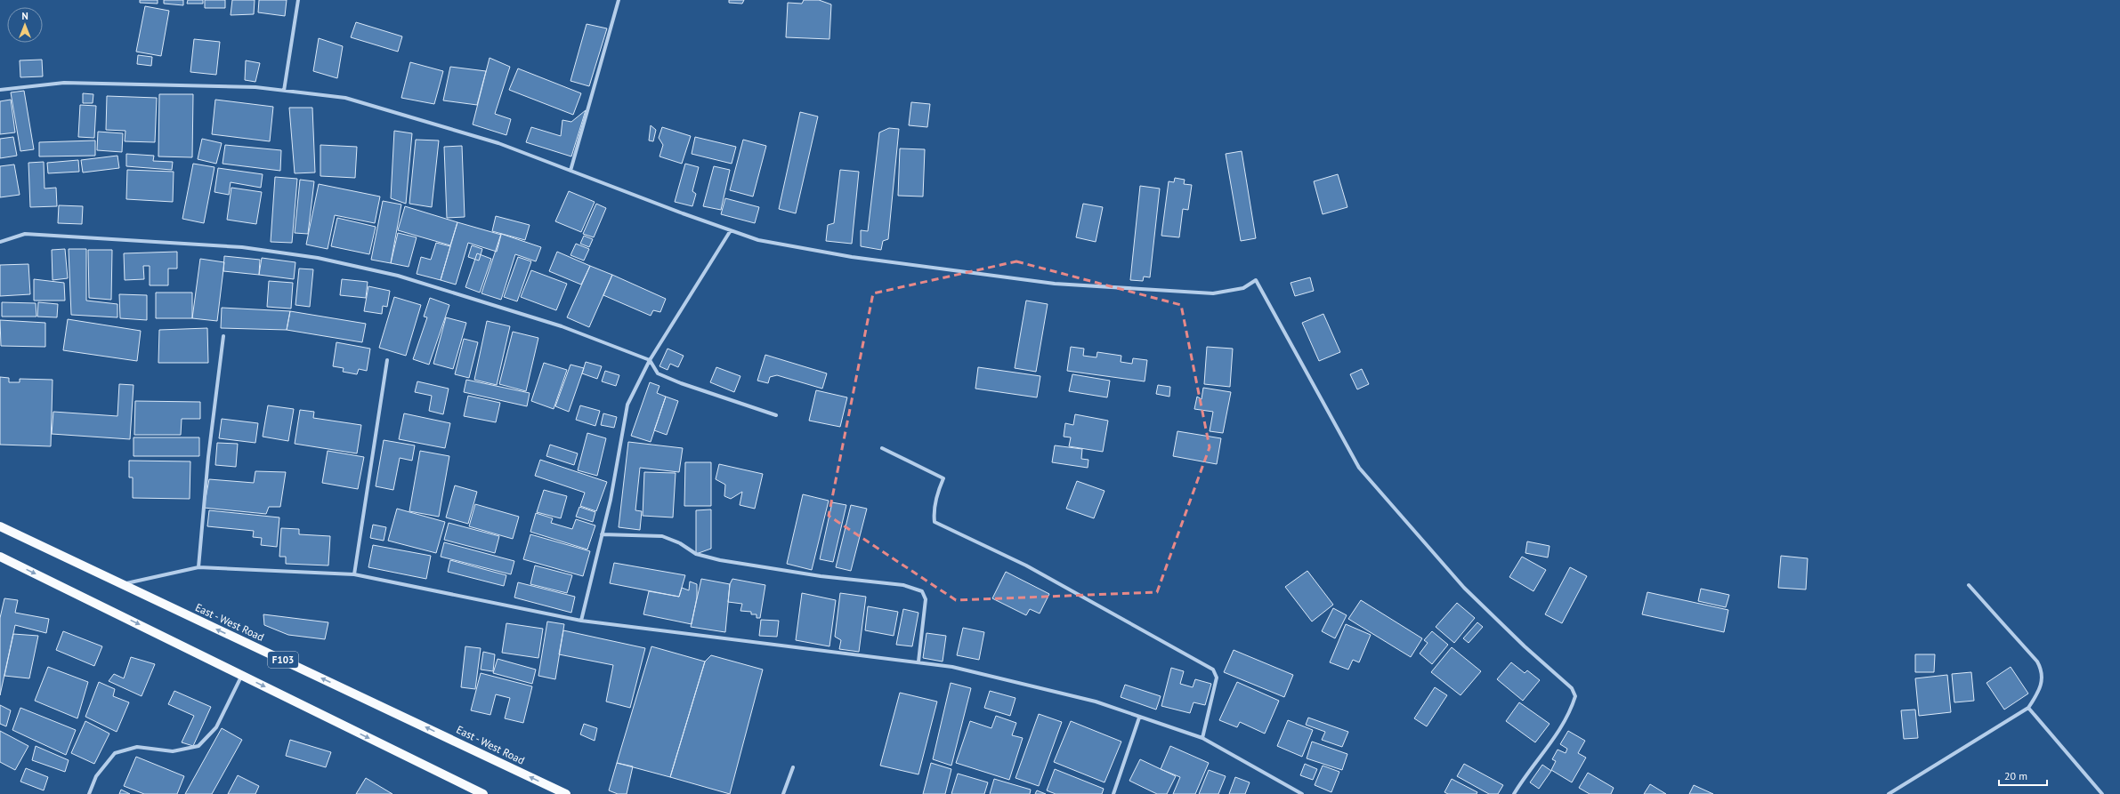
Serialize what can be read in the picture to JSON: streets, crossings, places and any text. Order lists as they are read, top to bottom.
{
  "streets": {
    "main road": ["East - West Road", "F103"]
  },
  "scale_bar": "20 m",
  "north": "top"
}
